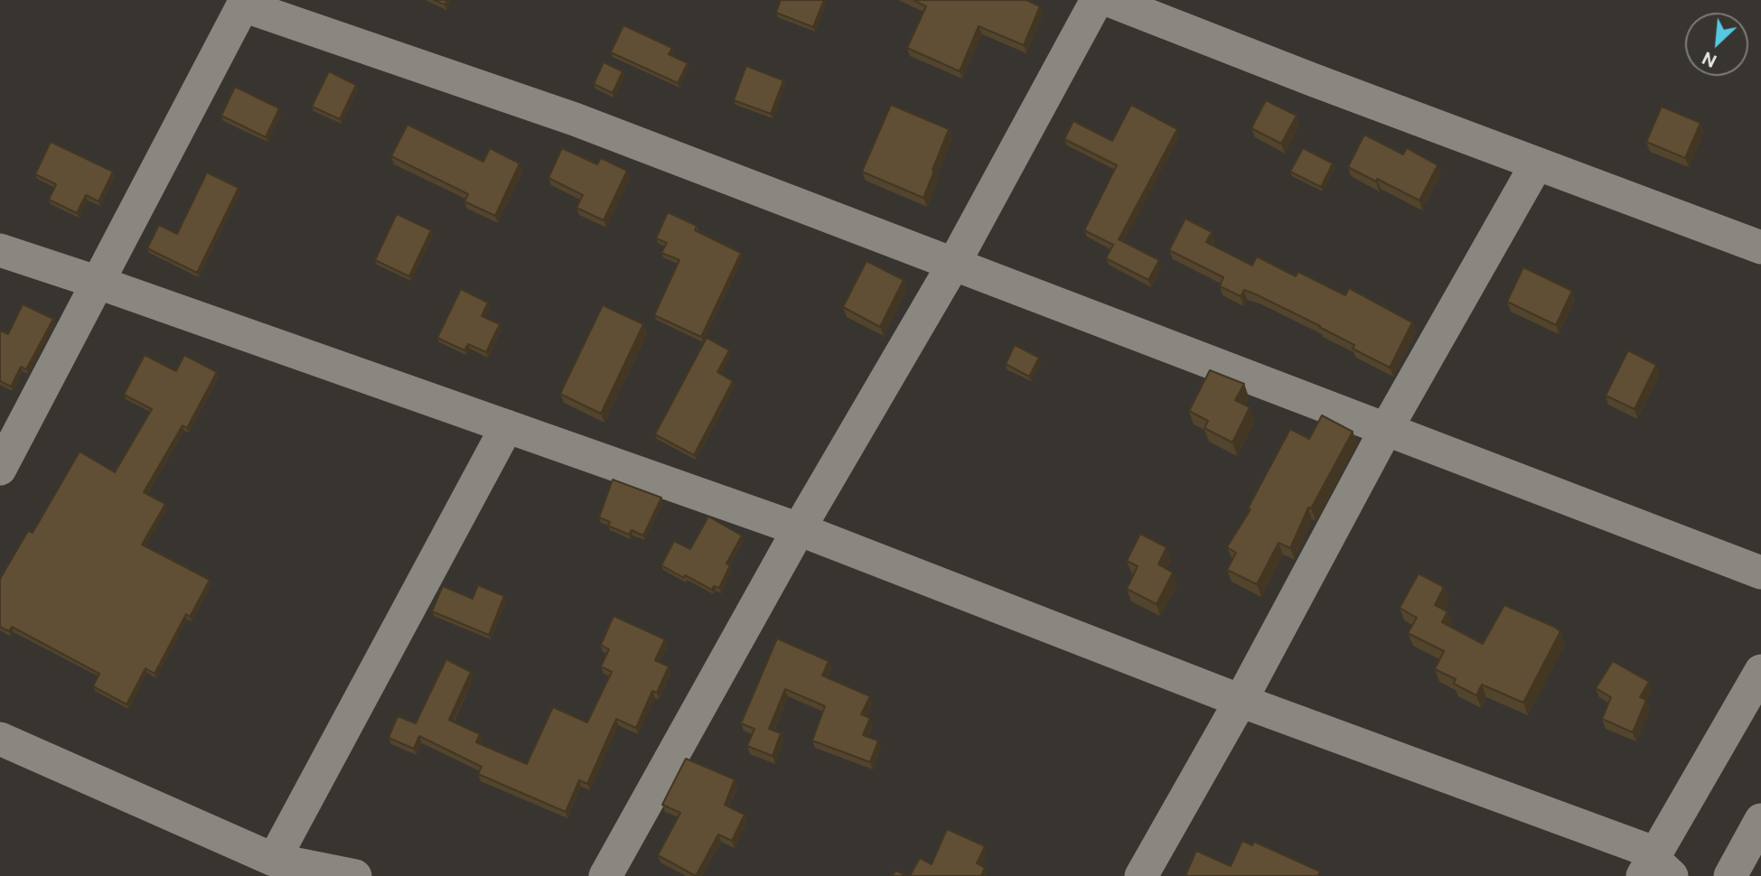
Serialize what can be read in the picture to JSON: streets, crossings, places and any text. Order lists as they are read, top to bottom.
{
  "north": "bottom left"
}
